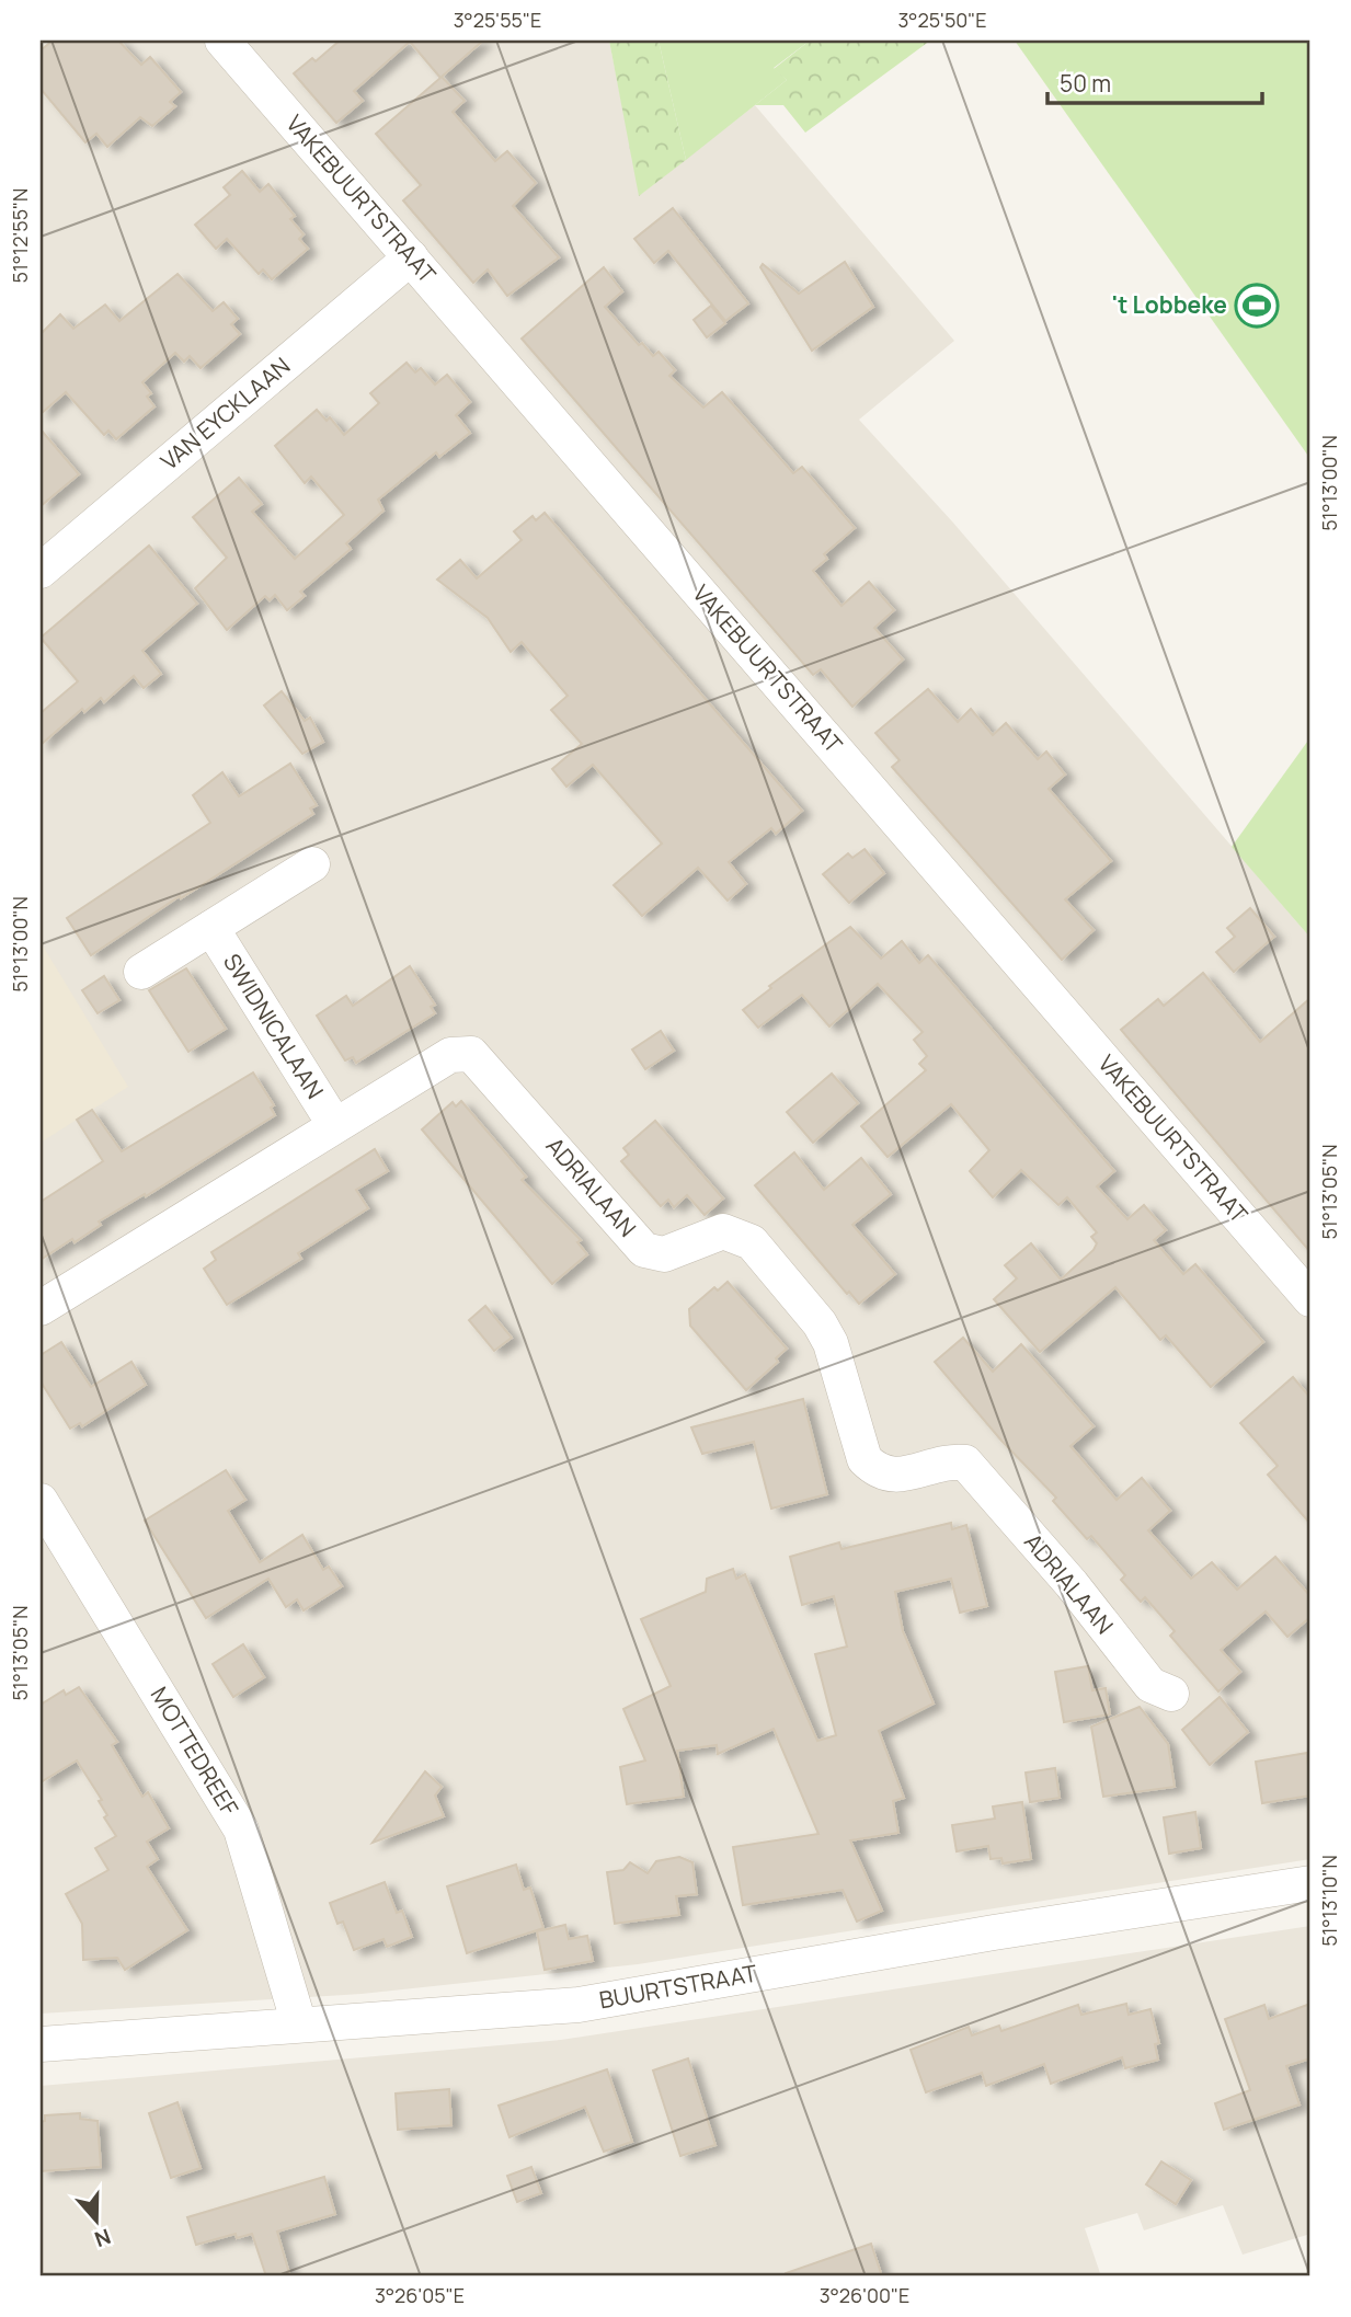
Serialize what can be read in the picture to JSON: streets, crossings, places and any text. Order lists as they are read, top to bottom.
{
  "streets": {
    "street": [
      "VAKEBUURTSTRAAT",
      "VAN EYCKLAAN",
      "SWIDNICALAAN",
      "ADRIALAAN",
      "MOTTEDREEF",
      "BUURTSTRAAT"
    ]
  },
  "crossings": [
    ["VAKEBUURTSTRAAT", "VAN EYCKLAAN"],
    ["SWIDNICALAAN", "ADRIALAAN"],
    ["MOTTEDREEF", "BUURTSTRAAT"]
  ],
  "places": {
    "sports": ["'t Lobbeke"]
  },
  "scale_bar": "50 m",
  "north": "bottom",
  "coordinates": [
    "3°25'55\"E",
    "3°25'50\"E",
    "51°12'55\"N",
    "51°13'00\"N",
    "51°13'05\"N",
    "51°13'10\"N",
    "3°26'05\"E",
    "3°26'00\"E"
  ]
}
